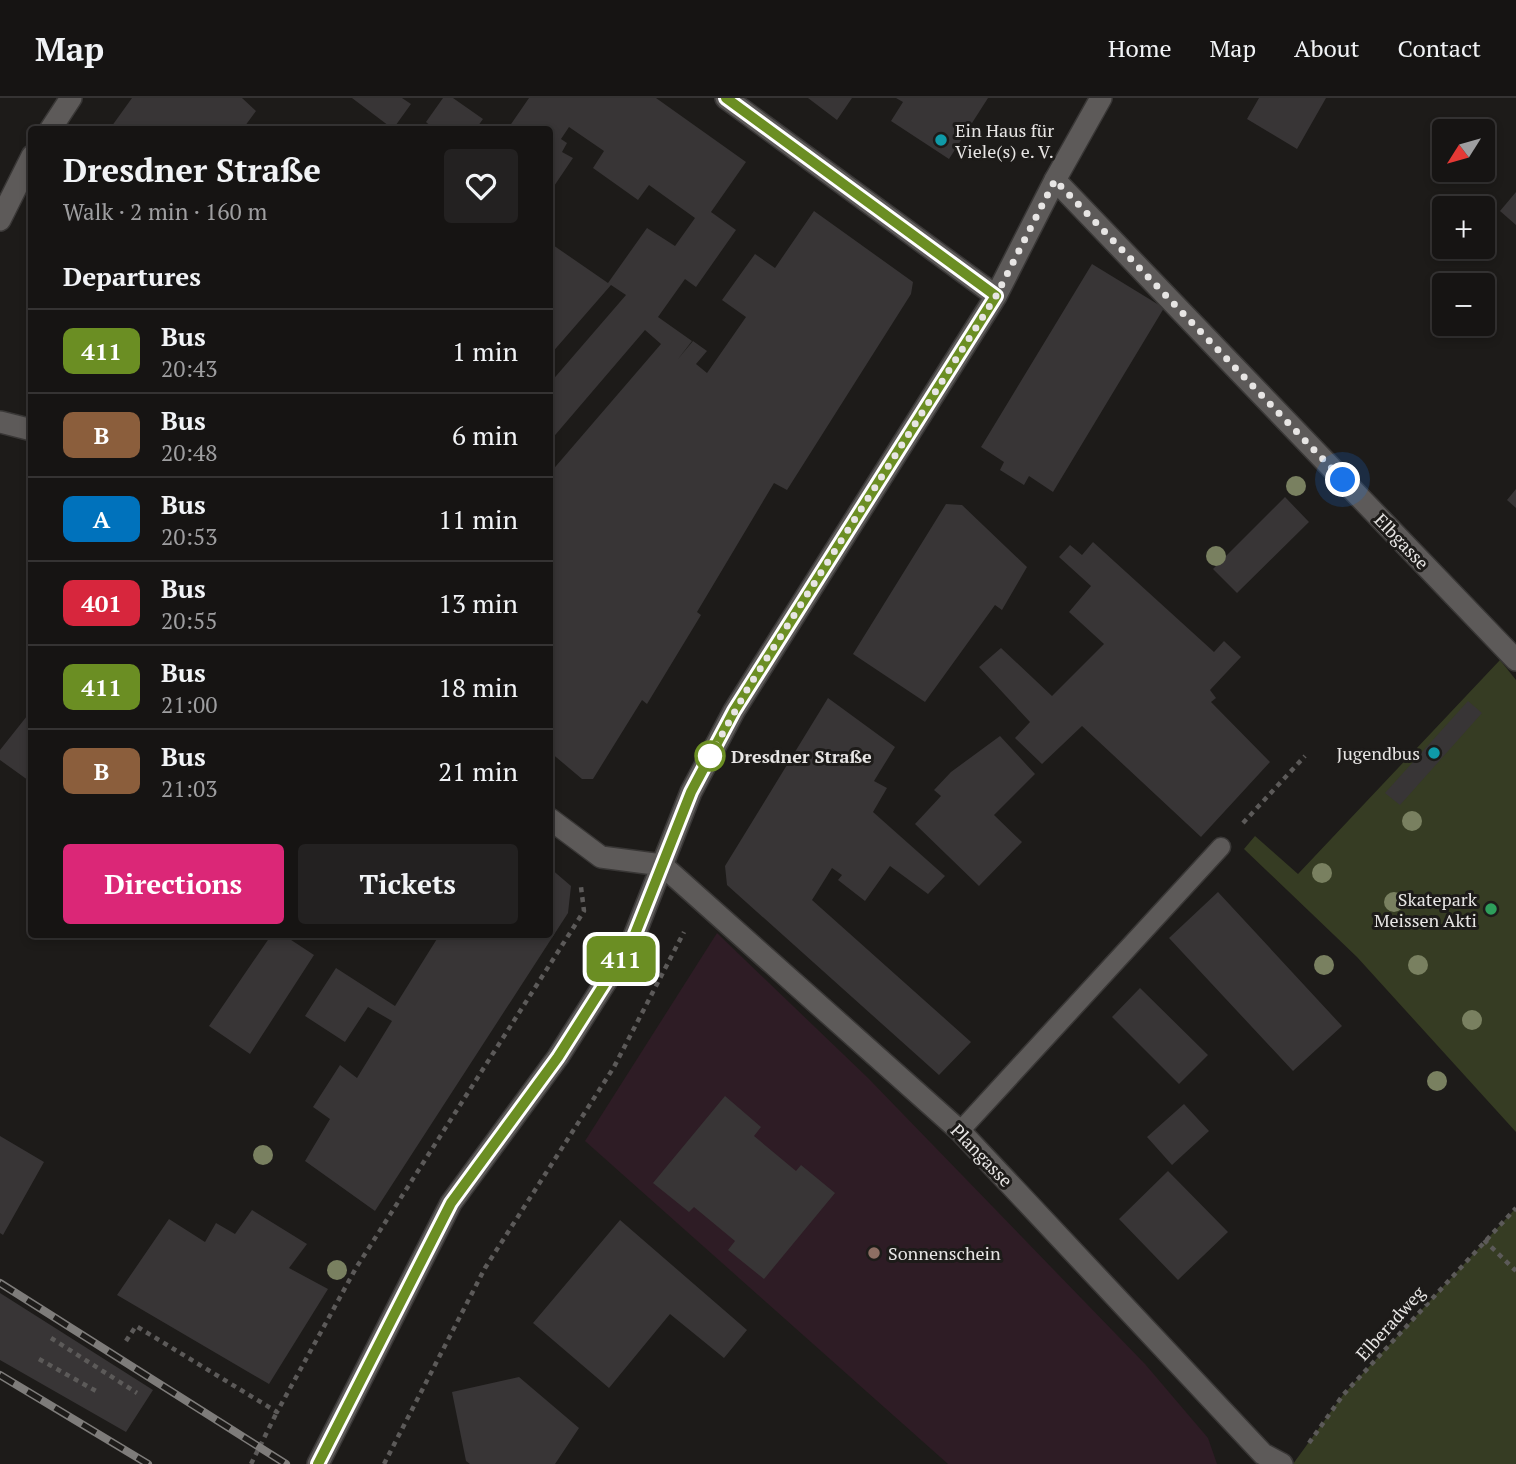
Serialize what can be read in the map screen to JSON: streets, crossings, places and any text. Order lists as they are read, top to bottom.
{
  "streets": {
    "street": ["Elbgasse", "Plangasse"],
    "path": ["Elberadweg"]
  },
  "places": [
    "Ein Haus für Viele(s) e. V.",
    "Jugendbus",
    "Dresdner Straße",
    "Skatepark Meissen Akti",
    "Sonnenschein"
  ],
  "lines": ["bus line 411"],
  "north": "bottom left",
  "page": {
    "header": "Map",
    "nav": [
      "Home",
      "Map",
      "About",
      "Contact"
    ],
    "on_map": "411",
    "map_buttons": ["+", "−"],
    "heading": [
      ["Dresdner Straße", "Walk · 2 min · 160 m"],
      "Departures"
    ],
    "list": [
      {
        "mark": "411",
        "name": "Bus",
        "note": "20:43",
        "value": "1 min"
      },
      {
        "mark": "B",
        "name": "Bus",
        "note": "20:48",
        "value": "6 min"
      },
      {
        "mark": "A",
        "name": "Bus",
        "note": "20:53",
        "value": "11 min"
      },
      {
        "mark": "401",
        "name": "Bus",
        "note": "20:55",
        "value": "13 min"
      },
      {
        "mark": "411",
        "name": "Bus",
        "note": "21:00",
        "value": "18 min"
      },
      {
        "mark": "B",
        "name": "Bus",
        "note": "21:03",
        "value": "21 min"
      }
    ],
    "buttons": ["Directions", "Tickets"]
  }
}
